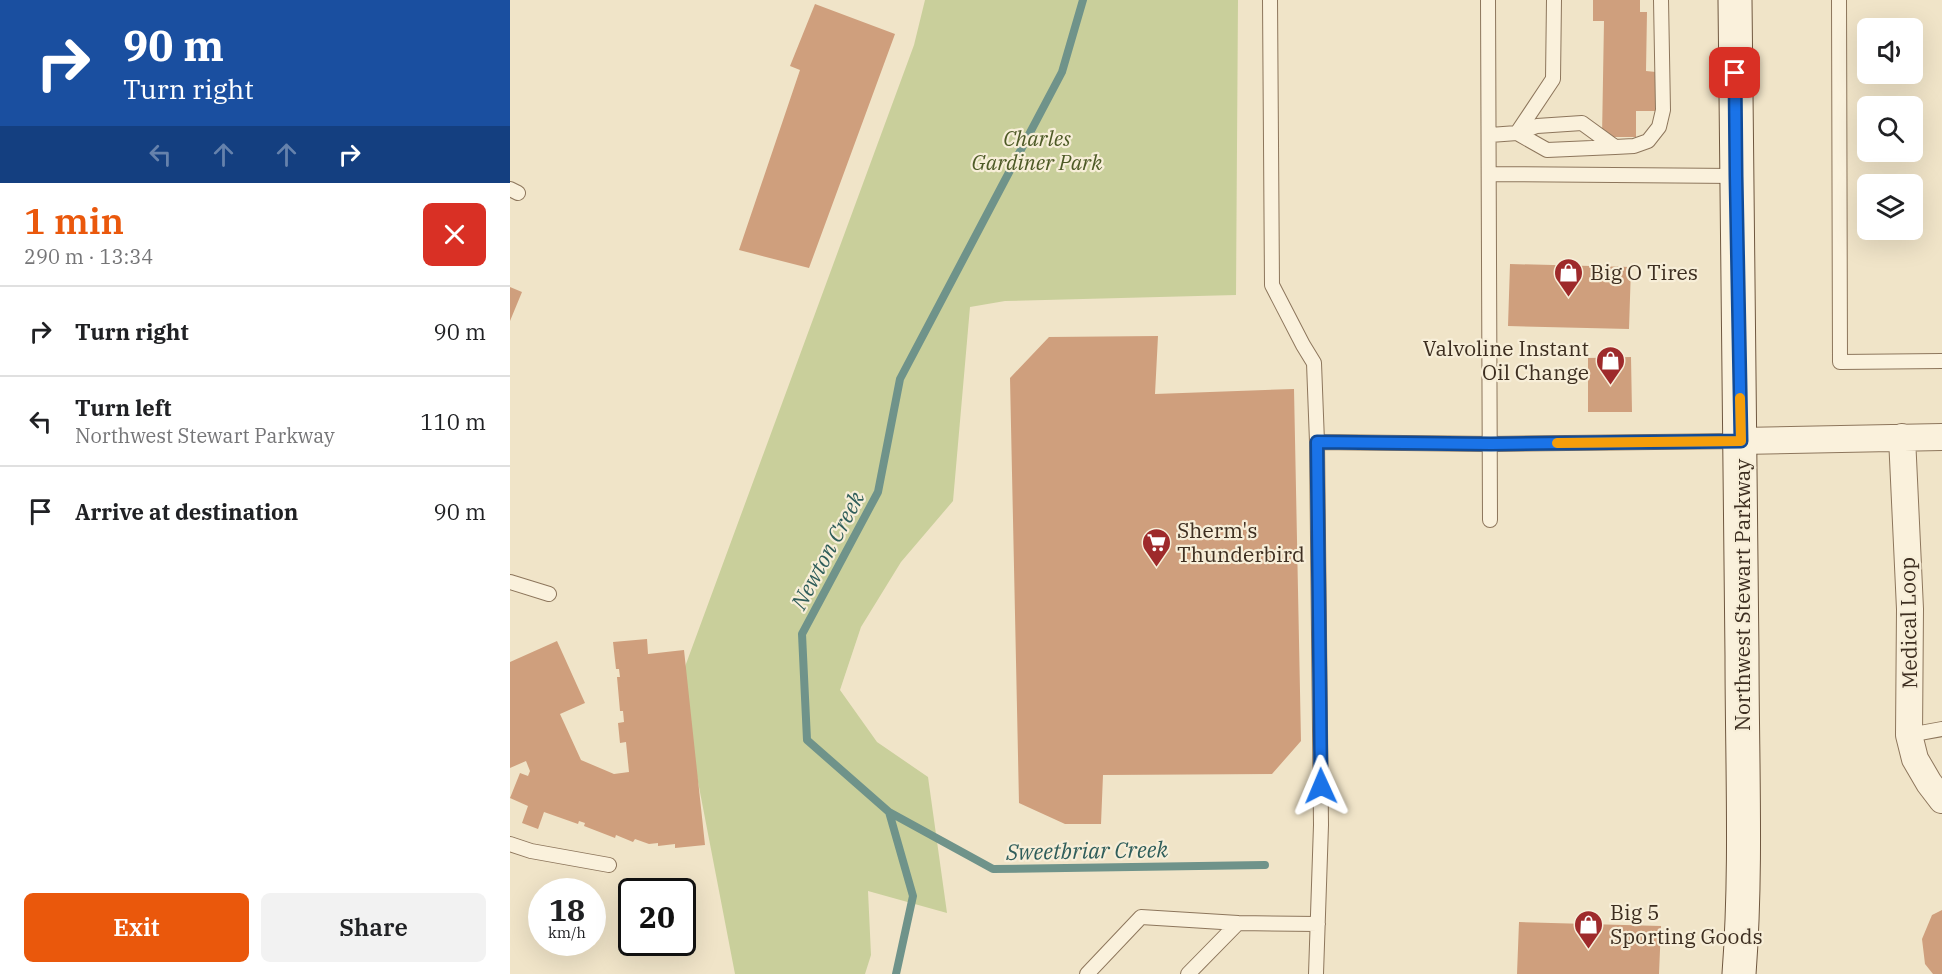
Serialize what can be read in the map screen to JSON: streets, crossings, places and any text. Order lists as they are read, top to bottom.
{
  "streets": {
    "main road": ["Northwest Stewart Parkway"],
    "street": ["Medical Loop"]
  },
  "water": ["Newton Creek", "Sweetbriar Creek"],
  "parks": ["Charles Gardiner Park"],
  "places": {
    "shop": ["Big O Tires", "Valvoline Instant Oil Change", "Big 5 Sporting Goods"],
    "supermarket": ["Sherm's Thunderbird"]
  },
  "page": {
    "turn": ["90 m", "Turn right"],
    "heading": ["1 min", "290 m · 13:34"],
    "list": [
      {
        "name": "Turn right",
        "value": "90 m"
      },
      {
        "name": "Turn left",
        "note": "Northwest Stewart Parkway",
        "value": "110 m"
      },
      {
        "name": "Arrive at destination",
        "value": "90 m"
      }
    ],
    "speed": "18 km/h",
    "limit": "20",
    "buttons": ["Exit", "Share"]
  }
}
